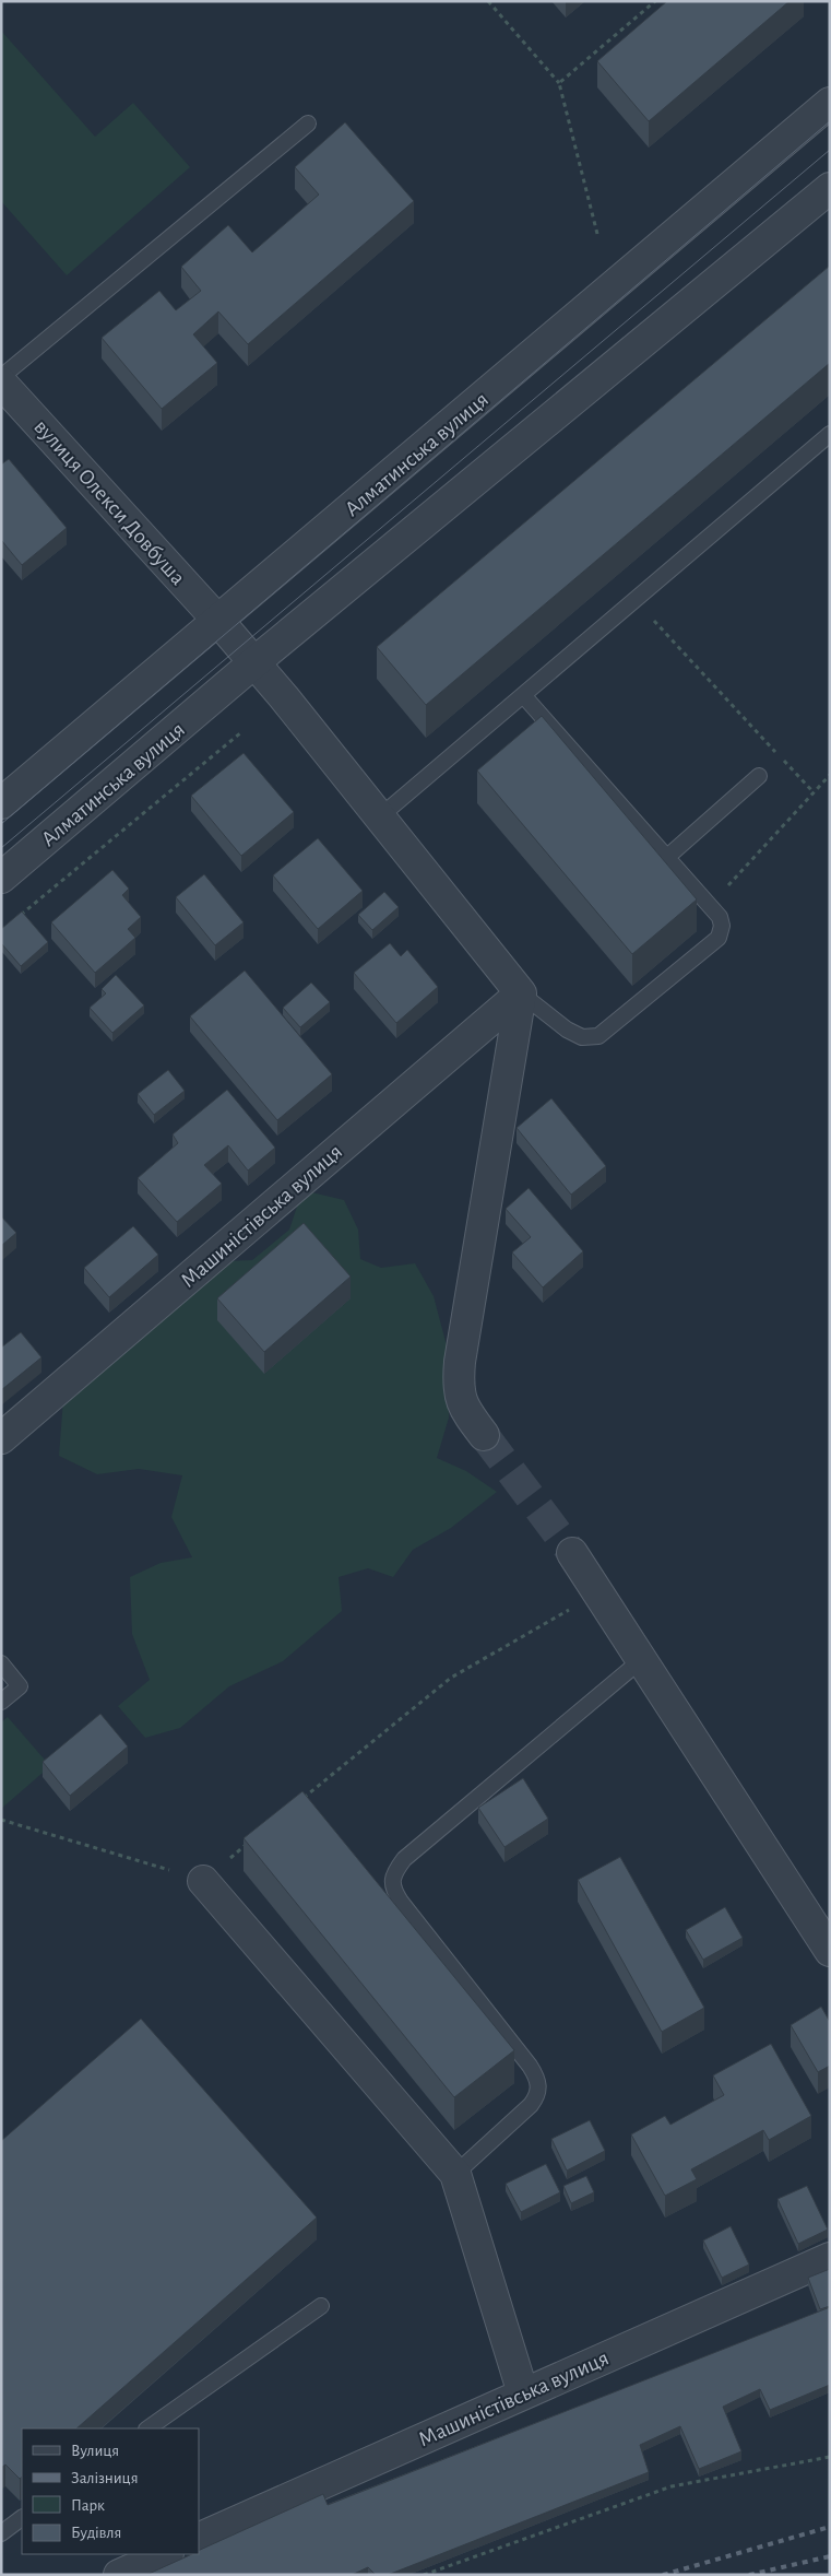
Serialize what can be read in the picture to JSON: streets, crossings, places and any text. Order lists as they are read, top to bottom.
{
  "streets": {
    "street": ["Алматинська вулиця", "вулиця Олекси Довбуша", "Машиністівська вулиця"]
  },
  "crossings": [
    ["Алматинська вулиця", "вулиця Олекси Довбуша"],
    ["вулиця Олекси Довбуша", "Машиністівська вулиця"]
  ],
  "legend": [
    "Вулиця",
    "Залізниця",
    "Парк",
    "Будівля"
  ]
}
